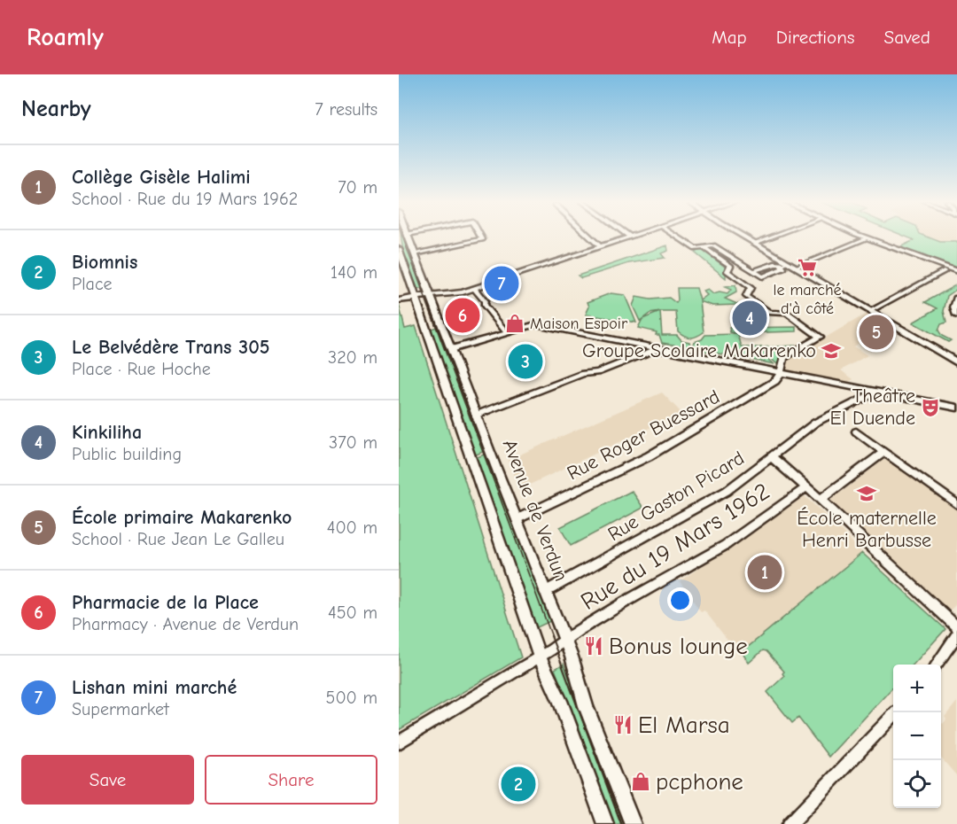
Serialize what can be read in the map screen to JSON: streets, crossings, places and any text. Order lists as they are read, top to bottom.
{
  "streets": {
    "main road": ["Avenue de Verdun"],
    "street": ["Rue Roger Buessard", "Rue Gaston Picard", "Rue du 19 Mars 1962"]
  },
  "crossings": [
    ["Rue Roger Buessard", "Avenue de Verdun"],
    ["Rue Gaston Picard", "Avenue de Verdun"],
    ["Avenue de Verdun", "Rue du 19 Mars 1962"]
  ],
  "places": {
    "supermarket": ["le marché d'à côté"],
    "shop": ["Maison Espoir", "pcphone"],
    "school or university": ["Groupe Scolaire Makarenko", "École maternelle Henri Barbusse"],
    "theatre": ["Theâtre El Duende"],
    "restaurant": ["Bonus lounge", "El Marsa"]
  },
  "page": {
    "header": "Roamly",
    "nav": ["Map", "Directions", "Saved"],
    "heading": ["Nearby", "7 results"],
    "list": [
      {
        "mark": "1",
        "name": "Collège Gisèle Halimi",
        "note": "School · Rue du 19 Mars 1962",
        "value": "70 m"
      },
      {
        "mark": "2",
        "name": "Biomnis",
        "note": "Place",
        "value": "140 m"
      },
      {
        "mark": "3",
        "name": "Le Belvédère Trans 305",
        "note": "Place · Rue Hoche",
        "value": "320 m"
      },
      {
        "mark": "4",
        "name": "Kinkiliha",
        "note": "Public building",
        "value": "370 m"
      },
      {
        "mark": "5",
        "name": "École primaire Makarenko",
        "note": "School · Rue Jean Le Galleu",
        "value": "400 m"
      },
      {
        "mark": "6",
        "name": "Pharmacie de la Place",
        "note": "Pharmacy · Avenue de Verdun",
        "value": "450 m"
      },
      {
        "mark": "7",
        "name": "Lishan mini marché",
        "note": "Supermarket",
        "value": "500 m"
      }
    ],
    "pins": [
      "7",
      "6",
      "4",
      "5",
      "3",
      "1",
      "2"
    ],
    "map_buttons": ["+", "−"],
    "buttons": ["Save", "Share"]
  }
}
